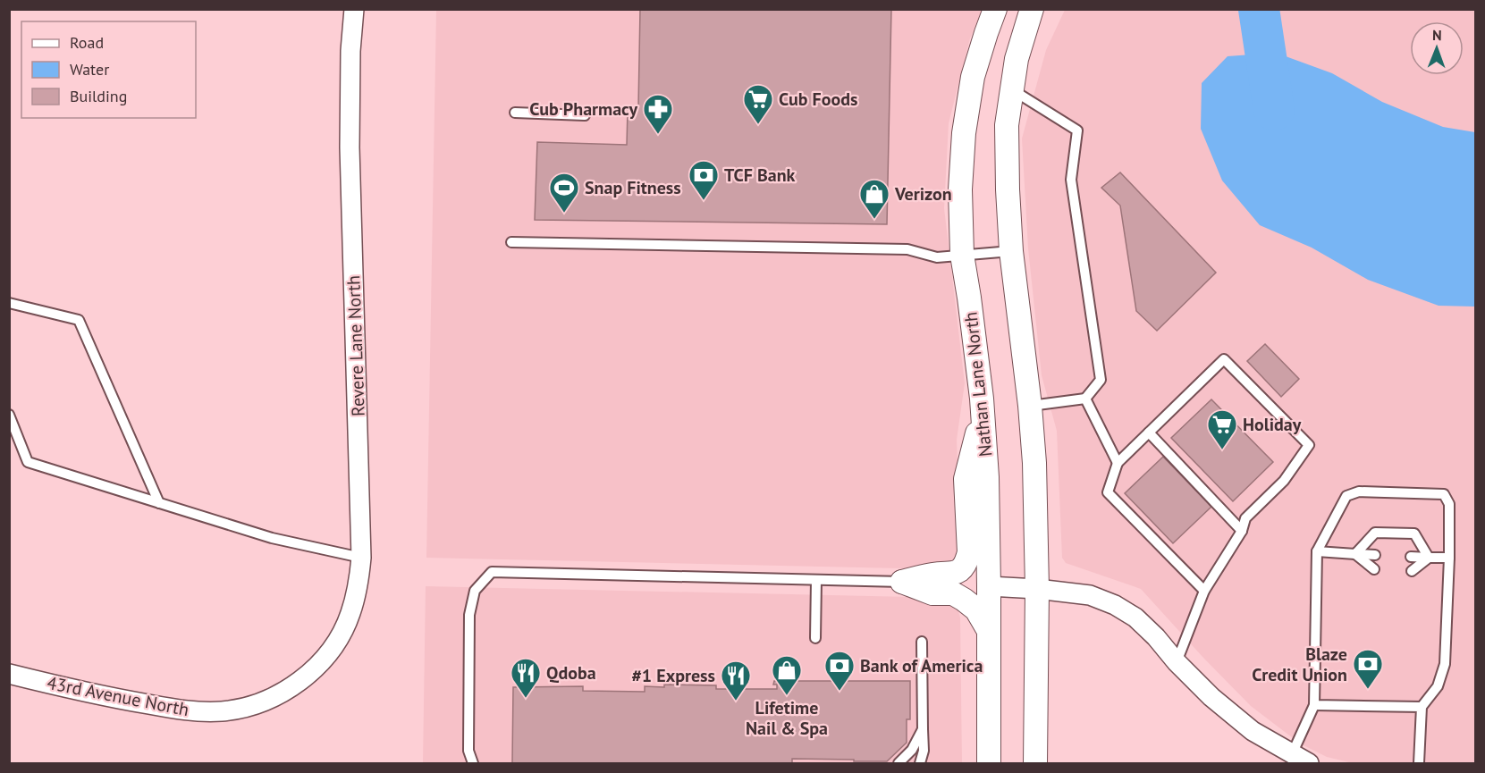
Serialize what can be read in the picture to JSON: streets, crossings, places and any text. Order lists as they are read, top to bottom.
{
  "streets": {
    "street": ["Revere Lane North", "Nathan Lane North", "43rd Avenue North"]
  },
  "crossings": [
    ["Revere Lane North", "43rd Avenue North"]
  ],
  "places": {
    "supermarket": ["Cub Foods", "Holiday"],
    "pharmacy": ["Cub Pharmacy"],
    "bank": ["TCF Bank", "Blaze Credit Union", "Bank of America"],
    "sports": ["Snap Fitness"],
    "shop": ["Verizon", "Lifetime Nail & Spa"],
    "restaurant": ["Qdoba", "#1 Express"]
  },
  "legend": ["Road", "Water", "Building"],
  "north": "top"
}
